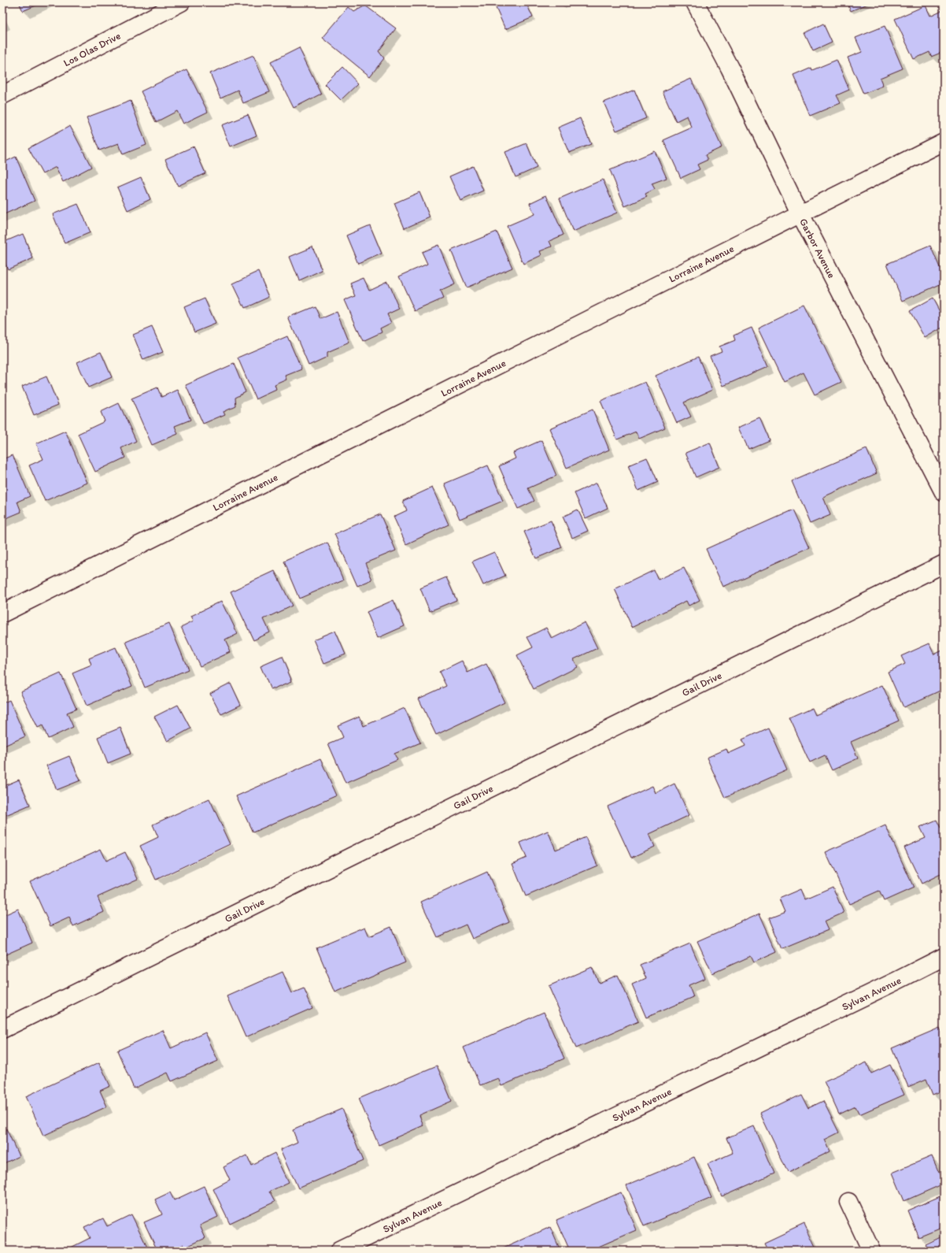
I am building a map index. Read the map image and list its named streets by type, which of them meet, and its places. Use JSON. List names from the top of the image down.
{
  "streets": {
    "street": [
      "Los Olas Drive",
      "Garbor Avenue",
      "Lorraine Avenue",
      "Gail Drive",
      "Sylvan Avenue"
    ]
  },
  "crossings": [
    ["Garbor Avenue", "Lorraine Avenue"]
  ]
}
